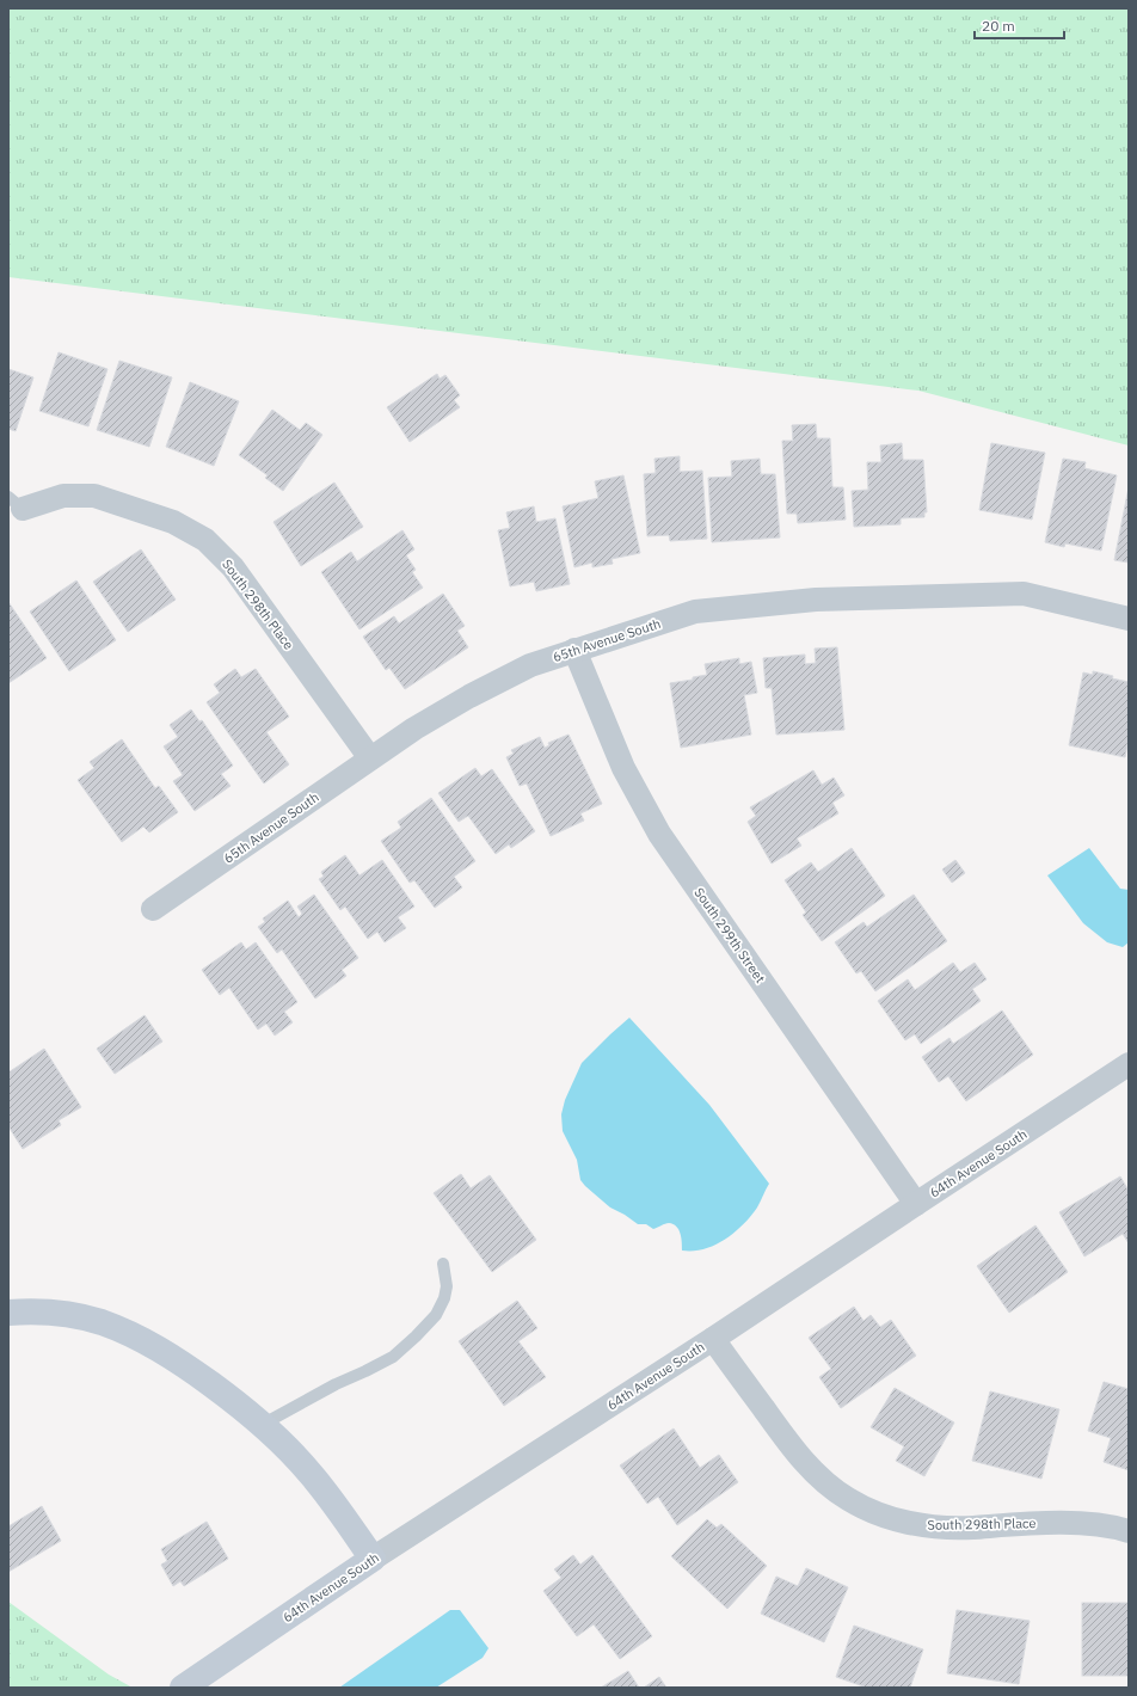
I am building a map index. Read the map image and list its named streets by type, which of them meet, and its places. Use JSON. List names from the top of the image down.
{
  "streets": {
    "street": [
      "South 298th Place",
      "65th Avenue South",
      "South 299th Street",
      "64th Avenue South"
    ]
  },
  "crossings": [
    ["South 298th Place", "65th Avenue South"],
    ["South 298th Place", "64th Avenue South"],
    ["65th Avenue South", "South 299th Street"],
    ["South 299th Street", "64th Avenue South"]
  ],
  "scale_bar": "20 m"
}
